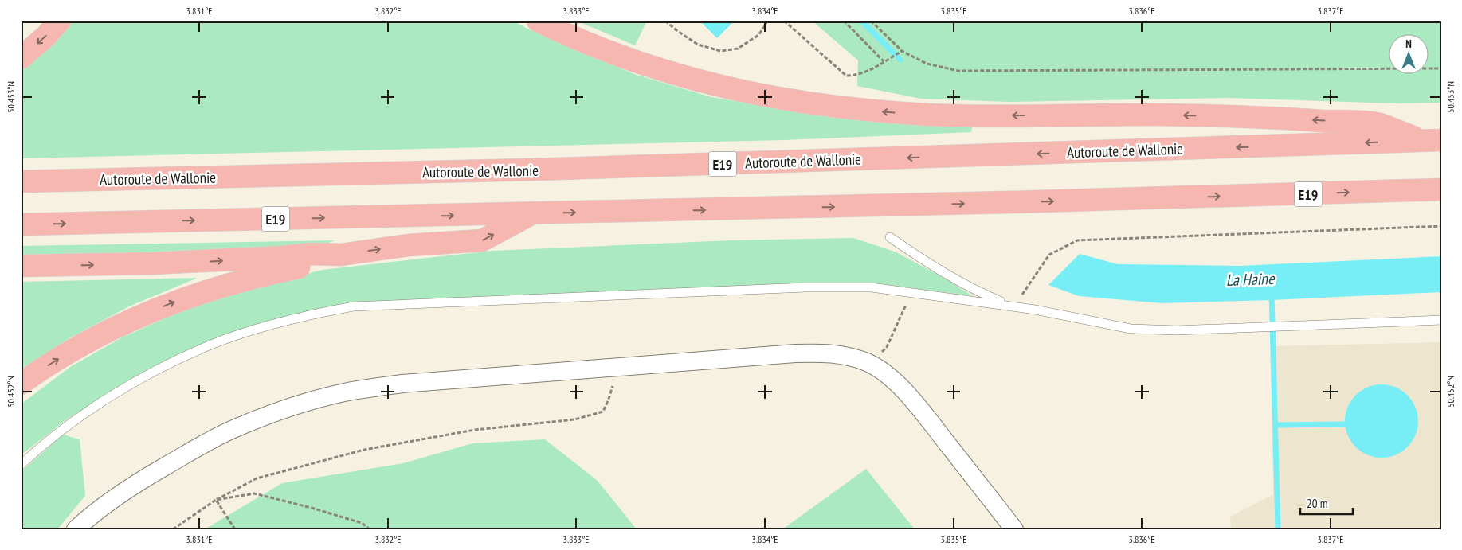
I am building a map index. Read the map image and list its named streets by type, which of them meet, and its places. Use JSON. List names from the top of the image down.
{
  "streets": {
    "highway": ["Autoroute de Wallonie", "E19"]
  },
  "water": ["La Haine"],
  "scale_bar": "20 m",
  "north": "top",
  "coordinates": [
    "3.831°E",
    "3.832°E",
    "3.833°E",
    "3.834°E",
    "3.835°E",
    "3.836°E",
    "3.837°E",
    "50.453°N",
    "50.452°N"
  ]
}
